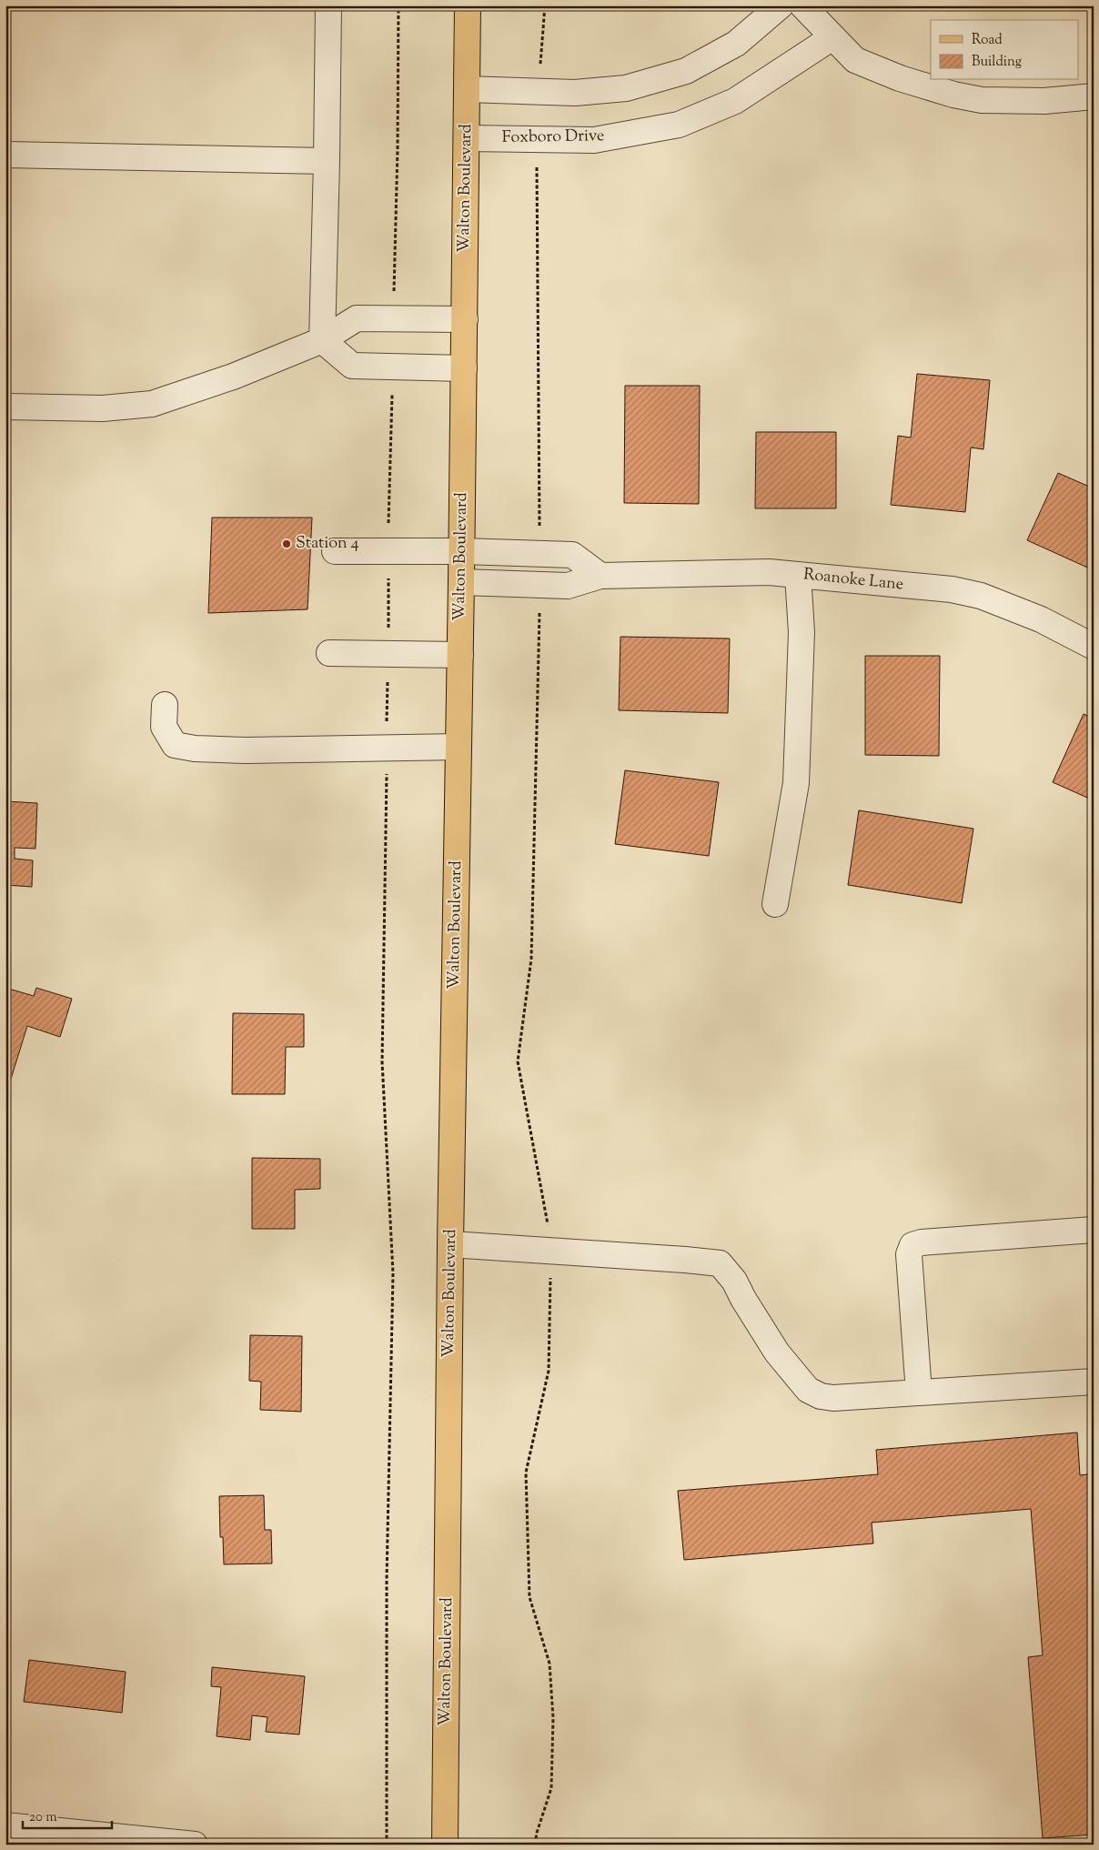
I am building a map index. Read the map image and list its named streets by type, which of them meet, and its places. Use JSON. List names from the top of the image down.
{
  "streets": {
    "main road": ["Walton Boulevard"],
    "street": ["Foxboro Drive", "Roanoke Lane"]
  },
  "crossings": [
    ["Foxboro Drive", "Walton Boulevard"],
    ["Walton Boulevard", "Roanoke Lane"]
  ],
  "places": ["Station 4"],
  "legend": ["Road", "Building"],
  "scale_bar": "20 m"
}
